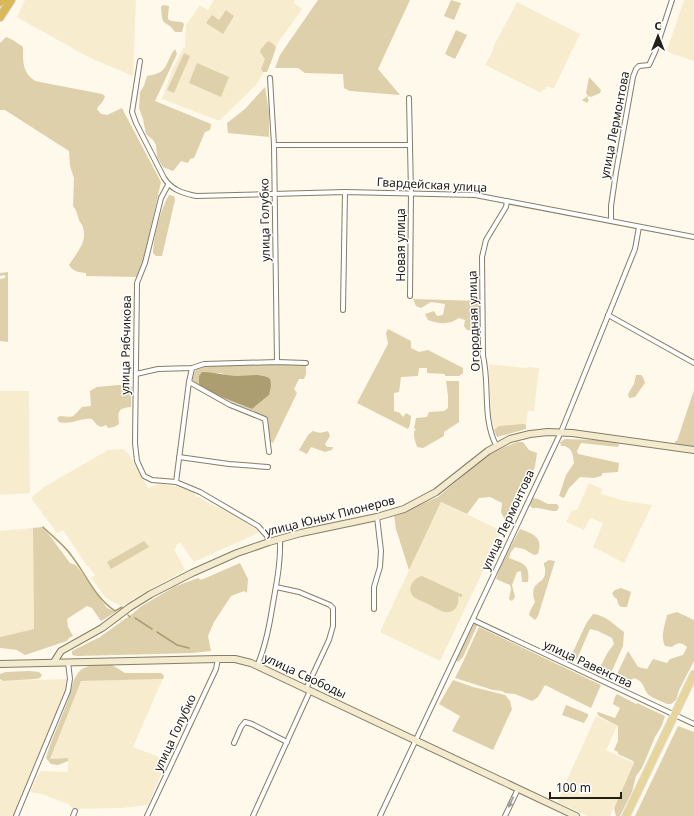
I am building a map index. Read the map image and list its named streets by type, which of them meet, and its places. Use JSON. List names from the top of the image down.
{
  "streets": {
    "main road": ["улица Юных Пионеров", "улица Свободы"],
    "street": [
      "улица Лермонтова",
      "Гвардейская улица",
      "улица Голубко",
      "Новая улица",
      "Огородная улица",
      "улица Рябчикова",
      "улица Равенства"
    ]
  },
  "crossings": [
    ["улица Лермонтова", "Гвардейская улица"],
    ["улица Лермонтова", "улица Юных Пионеров"],
    ["улица Лермонтова", "улица Равенства"],
    ["улица Лермонтова", "улица Свободы"],
    ["Гвардейская улица", "улица Голубко"],
    ["Гвардейская улица", "Новая улица"],
    ["Гвардейская улица", "Огородная улица"],
    ["Гвардейская улица", "улица Рябчикова"],
    ["улица Голубко", "улица Свободы"],
    ["Огородная улица", "улица Юных Пионеров"],
    ["улица Юных Пионеров", "улица Свободы"]
  ],
  "scale_bar": "100 m",
  "north": "top"
}
